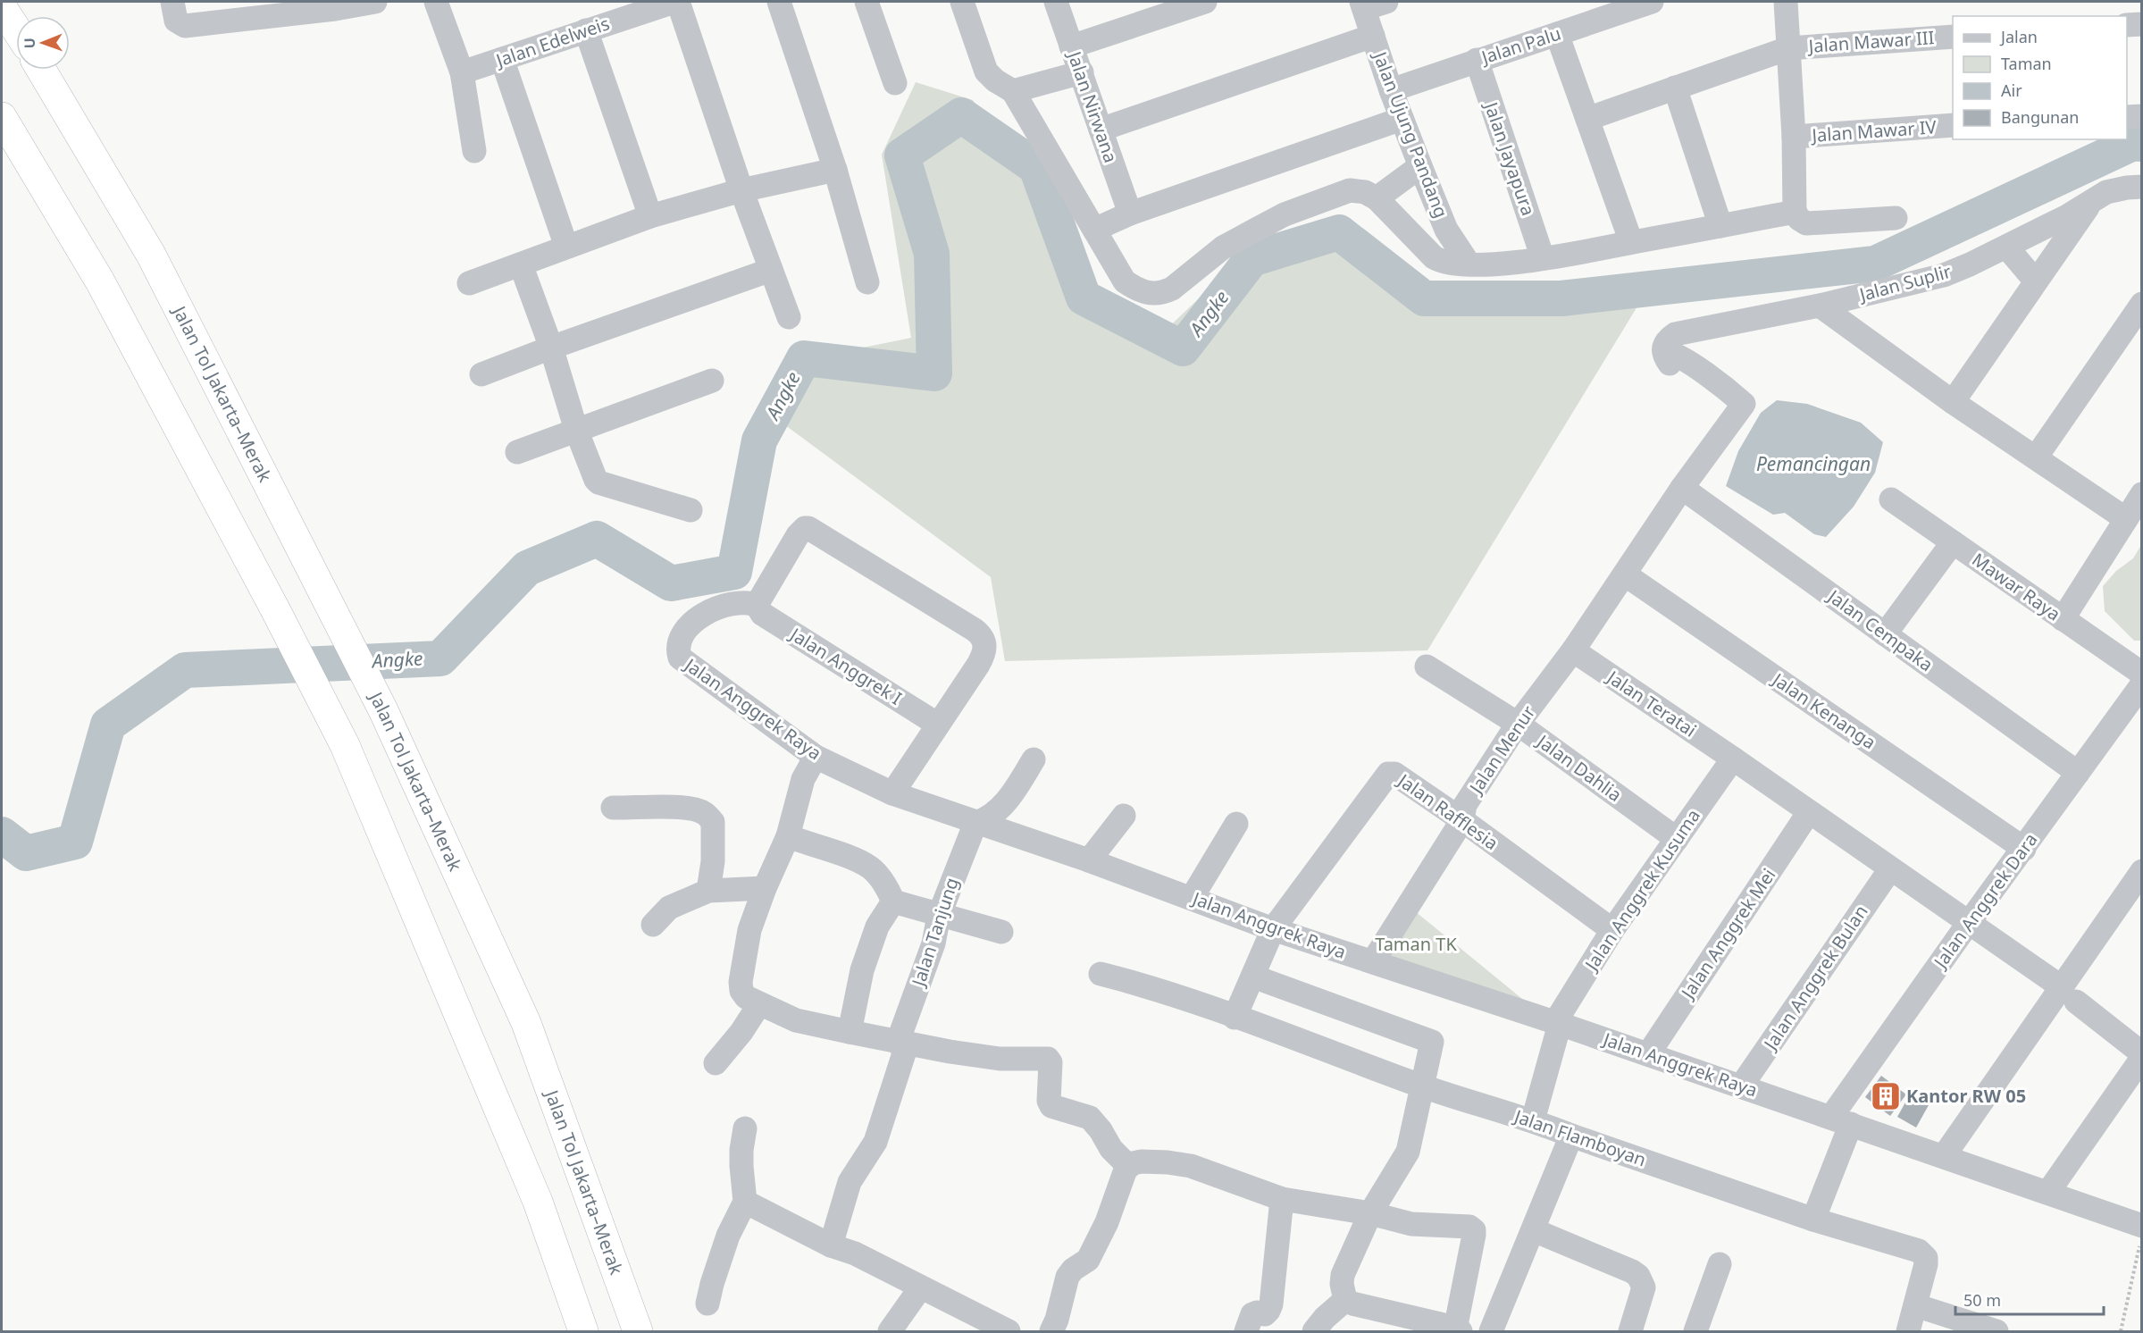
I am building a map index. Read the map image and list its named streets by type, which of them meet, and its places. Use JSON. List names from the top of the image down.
{
  "streets": {
    "highway": ["Jalan Tol Jakarta–Merak"],
    "street": [
      "Jalan Edelweis",
      "Jalan Mawar III",
      "Jalan Palu",
      "Jalan Nirwana",
      "Jalan Mawar IV",
      "Jalan Ujung Pandang",
      "Jalan Jayapura",
      "Jalan Suplir",
      "Mawar Raya",
      "Jalan Cempaka",
      "Jalan Anggrek I",
      "Jalan Teratai",
      "Jalan Anggrek Raya",
      "Jalan Kenanga",
      "Jalan Menur",
      "Jalan Dahlia",
      "Jalan Rafflesia",
      "Jalan Anggrek Kusuma",
      "Jalan Anggrek Dara",
      "Jalan Tanjung",
      "Jalan Anggrek Mei",
      "Jalan Anggrek Bulan",
      "Jalan Flamboyan"
    ]
  },
  "crossings": [
    ["Jalan Palu", "Jalan Ujung Pandang"],
    ["Jalan Palu", "Jalan Jayapura"],
    ["Jalan Suplir", "Jalan Cempaka"],
    ["Jalan Cempaka", "Jalan Anggrek Dara"],
    ["Jalan Anggrek I", "Jalan Anggrek Raya"],
    ["Jalan Teratai", "Jalan Menur"],
    ["Jalan Teratai", "Jalan Anggrek Kusuma"],
    ["Jalan Teratai", "Jalan Anggrek Dara"],
    ["Jalan Teratai", "Jalan Anggrek Mei"],
    ["Jalan Teratai", "Jalan Anggrek Bulan"],
    ["Jalan Anggrek Raya", "Jalan Menur"],
    ["Jalan Anggrek Raya", "Jalan Rafflesia"],
    ["Jalan Anggrek Raya", "Jalan Anggrek Kusuma"],
    ["Jalan Anggrek Raya", "Jalan Anggrek Dara"],
    ["Jalan Anggrek Raya", "Jalan Tanjung"],
    ["Jalan Anggrek Raya", "Jalan Anggrek Mei"],
    ["Jalan Anggrek Raya", "Jalan Anggrek Bulan"],
    ["Jalan Kenanga", "Jalan Anggrek Dara"],
    ["Jalan Menur", "Jalan Dahlia"],
    ["Jalan Menur", "Jalan Rafflesia"],
    ["Jalan Dahlia", "Jalan Anggrek Kusuma"],
    ["Jalan Rafflesia", "Jalan Anggrek Kusuma"],
    ["Jalan Anggrek Kusuma", "Jalan Flamboyan"],
    ["Jalan Anggrek Dara", "Jalan Flamboyan"]
  ],
  "water": ["Angke", "Pemancingan"],
  "parks": ["Taman TK"],
  "places": {
    "building": ["Kantor RW 05"]
  },
  "legend": [
    "Jalan",
    "Taman",
    "Air",
    "Bangunan"
  ],
  "scale_bar": "50 m",
  "north": "left"
}
